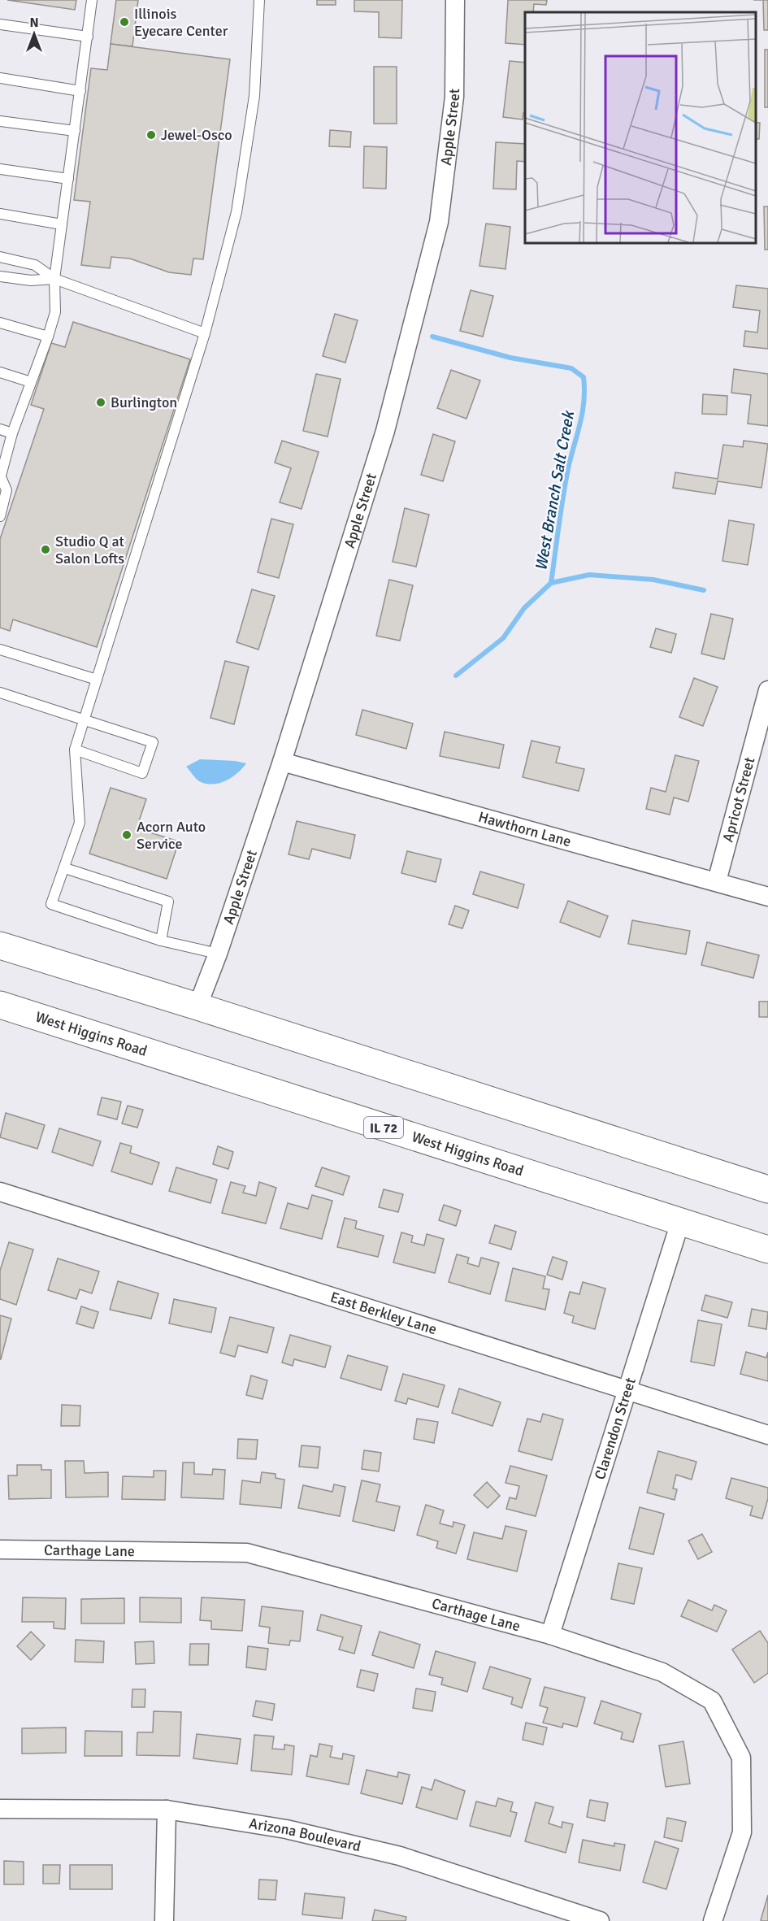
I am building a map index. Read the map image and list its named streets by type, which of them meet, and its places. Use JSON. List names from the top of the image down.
{
  "streets": {
    "main road": ["West Higgins Road", "IL 72"],
    "street": [
      "Apple Street",
      "Apricot Street",
      "Hawthorn Lane",
      "East Berkley Lane",
      "Clarendon Street",
      "Carthage Lane",
      "Arizona Boulevard"
    ]
  },
  "crossings": [
    ["Apple Street", "Hawthorn Lane"],
    ["Apricot Street", "Hawthorn Lane"],
    ["West Higgins Road", "Clarendon Street"],
    ["East Berkley Lane", "Clarendon Street"],
    ["Clarendon Street", "Carthage Lane"]
  ],
  "water": ["West Branch Salt Creek"],
  "places": [
    "Illinois Eyecare Center",
    "Jewel-Osco",
    "Burlington",
    "Studio Q at Salon Lofts",
    "Acorn Auto Service"
  ],
  "north": "top"
}
